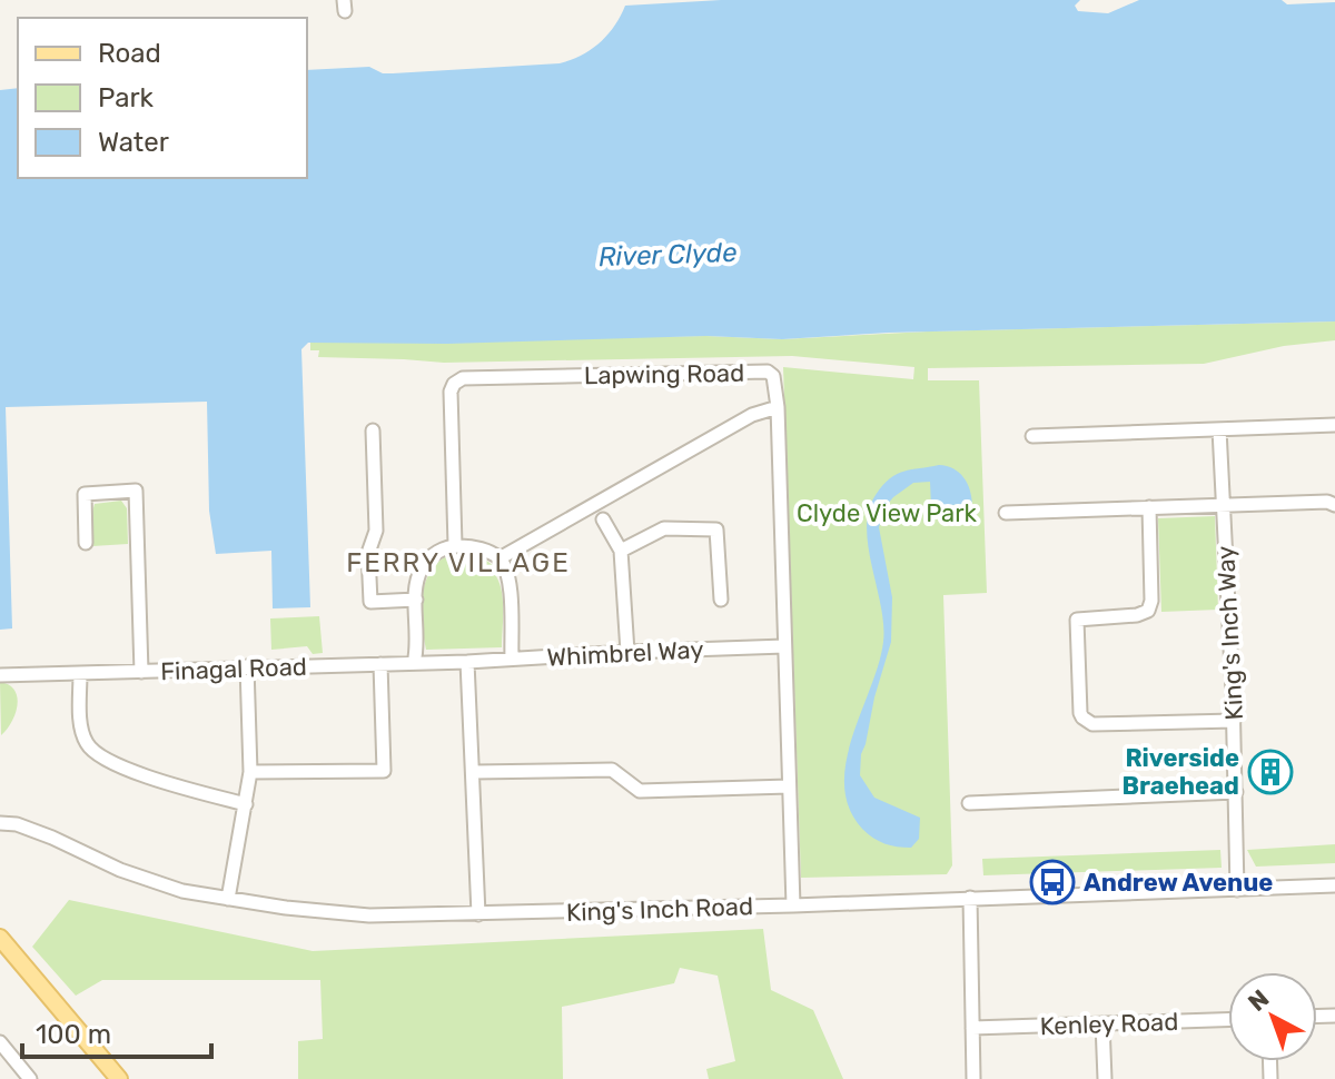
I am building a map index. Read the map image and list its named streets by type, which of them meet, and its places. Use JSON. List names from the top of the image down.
{
  "streets": {
    "street": [
      "Lapwing Road",
      "King's Inch Way",
      "Whimbrel Way",
      "Finagal Road",
      "King's Inch Road",
      "Kenley Road"
    ]
  },
  "crossings": [
    ["Lapwing Road", "Whimbrel Way"],
    ["Lapwing Road", "King's Inch Road"],
    ["King's Inch Way", "King's Inch Road"],
    ["Whimbrel Way", "Finagal Road"]
  ],
  "districts": ["FERRY VILLAGE"],
  "water": ["River Clyde"],
  "parks": ["Clyde View Park"],
  "places": {
    "building": ["Riverside Braehead"],
    "bus stop": ["Andrew Avenue"]
  },
  "legend": ["Road", "Park", "Water"],
  "scale_bar": "100 m",
  "north": "top left"
}
